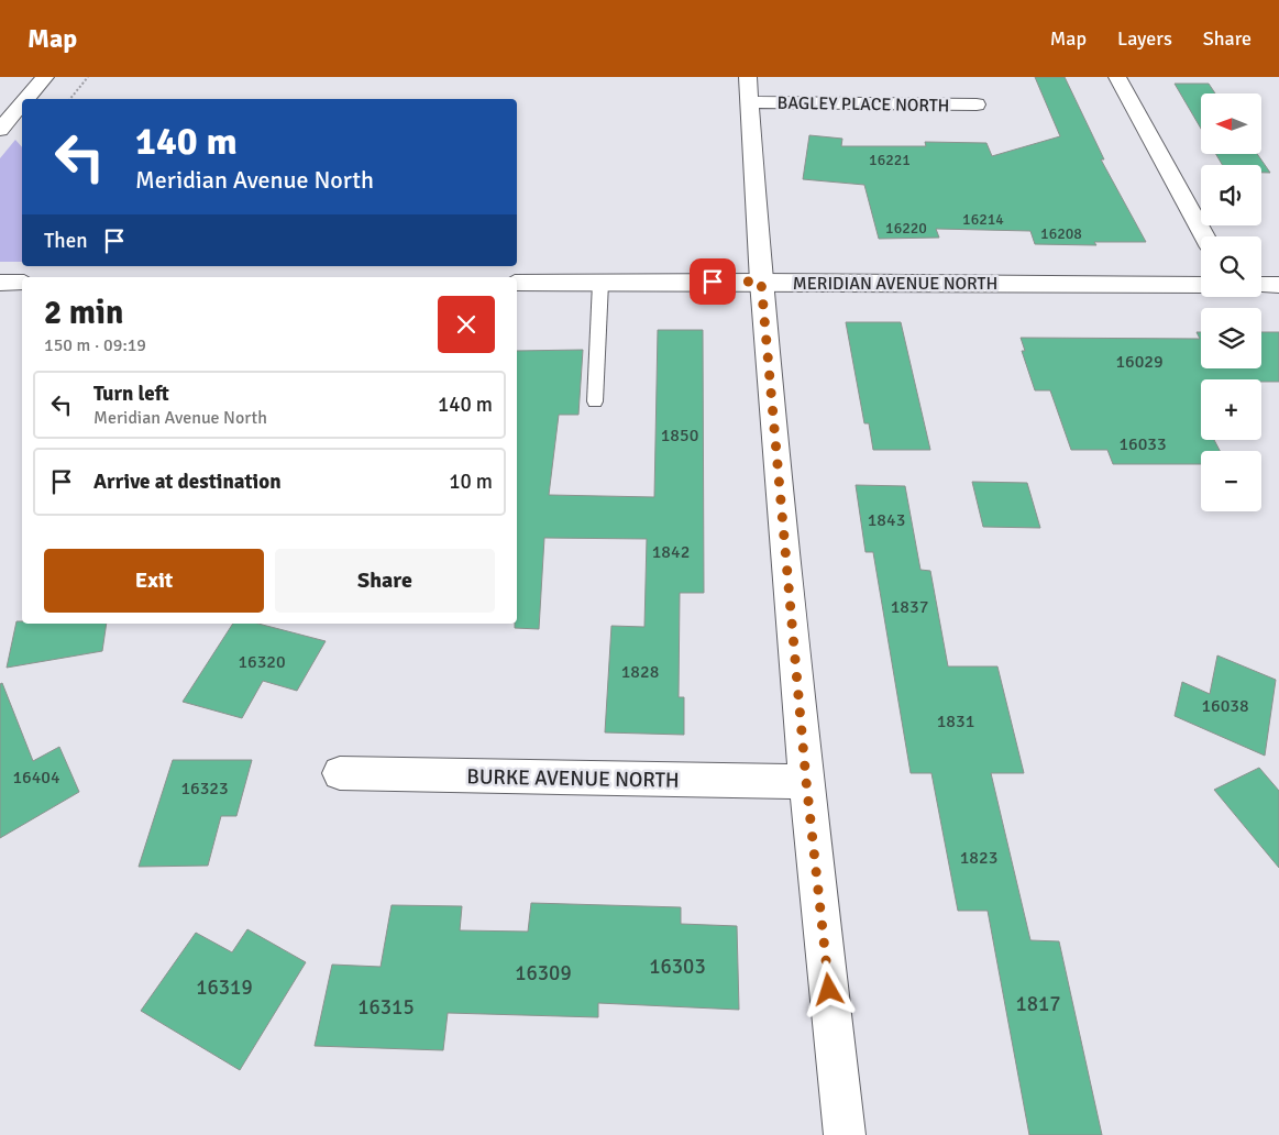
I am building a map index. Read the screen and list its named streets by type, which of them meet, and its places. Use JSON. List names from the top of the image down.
{
  "streets": {
    "street": ["BAGLEY PLACE NORTH", "MERIDIAN AVENUE NORTH", "BURKE AVENUE NORTH"]
  },
  "house_numbers": [
    "16221",
    "16214",
    "16220",
    "16208",
    "16029",
    "1850",
    "16033",
    "1843",
    "1842",
    "1837",
    "16320",
    "1828",
    "16038",
    "1831",
    "16404",
    "16323",
    "1823",
    "16303",
    "16309",
    "16319",
    "1817",
    "16315"
  ],
  "north": "left",
  "page": {
    "header": "Map",
    "nav": ["Map", "Layers", "Share"],
    "map_buttons": ["+", "−"],
    "turn": ["140 m", "Meridian Avenue North"],
    "then": "Then",
    "heading": ["2 min", "150 m · 09:19"],
    "list": [
      {
        "name": "Turn left",
        "note": "Meridian Avenue North",
        "value": "140 m"
      },
      {
        "name": "Arrive at destination",
        "value": "10 m"
      }
    ],
    "buttons": ["Exit", "Share"]
  }
}
